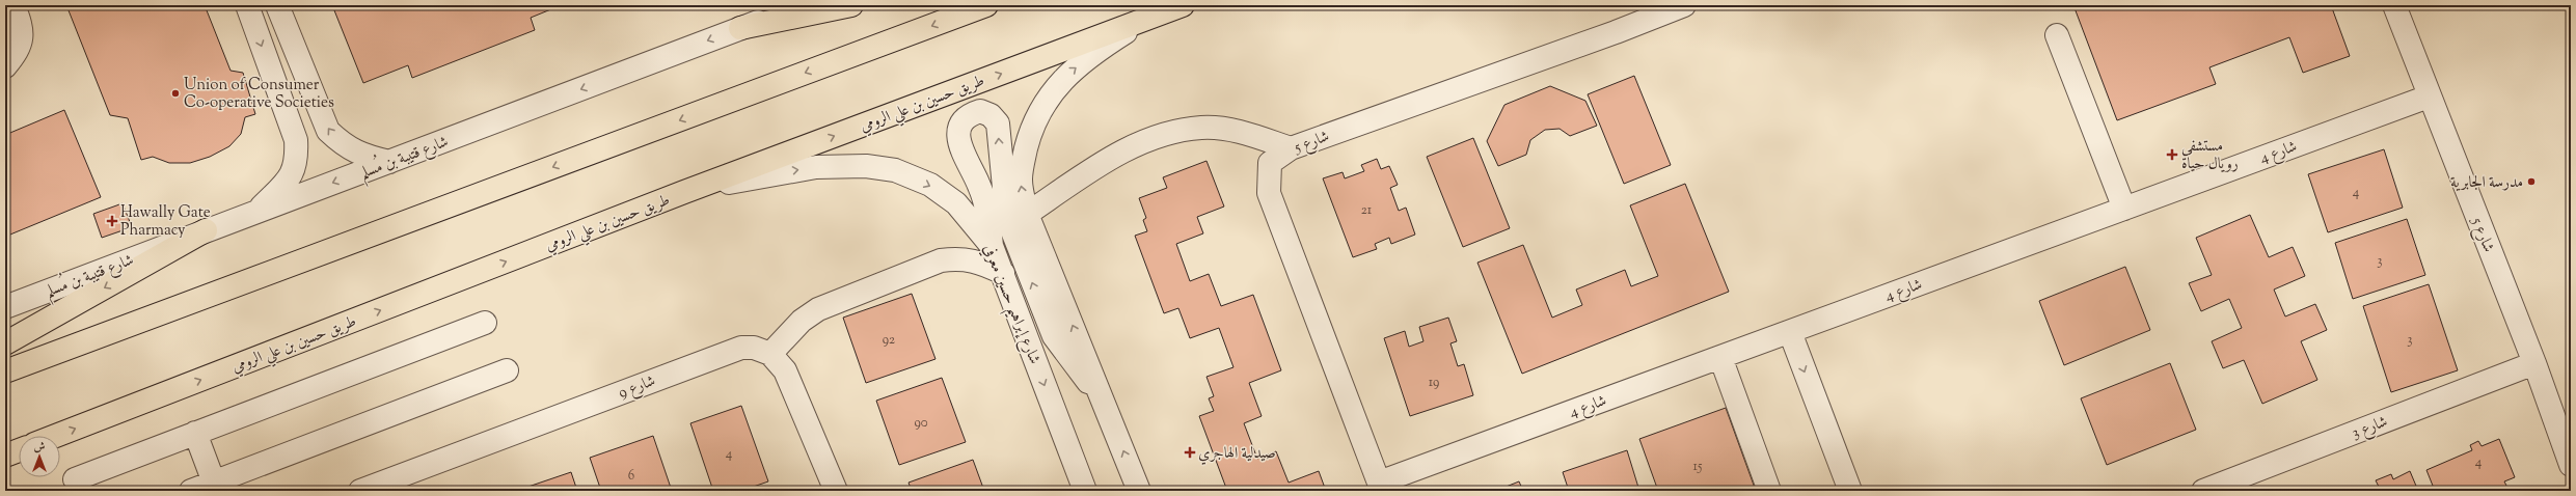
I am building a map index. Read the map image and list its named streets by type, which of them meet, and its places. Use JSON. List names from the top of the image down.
{
  "streets": {
    "highway": ["طريق حسين بن علي الرومي"],
    "street": [
      "شارع 5",
      "شارع 4",
      "شارع قتيبة بن مُسلم",
      "شارع إبراهيم حسين معرفي",
      "شارع 9",
      "شارع 3"
    ]
  },
  "crossings": [
    ["طريق حسين بن علي الرومي", "شارع إبراهيم حسين معرفي"],
    ["شارع 5", "شارع 4"],
    ["شارع 5", "شارع 3"]
  ],
  "one_way": ["شارع إبراهيم حسين معرفي"],
  "places": {
    "other": ["Union of Consumer Co-operative Societies", "مدرسة الجابرية"],
    "health": ["مستشفى رويال حياة", "Hawally Gate Pharmacy", "صيدلية الهاجري"]
  },
  "house_numbers": [
    "4",
    "21",
    "3",
    "92",
    "3",
    "19",
    "90",
    "4",
    "4",
    "15",
    "6"
  ],
  "north": "top"
}
